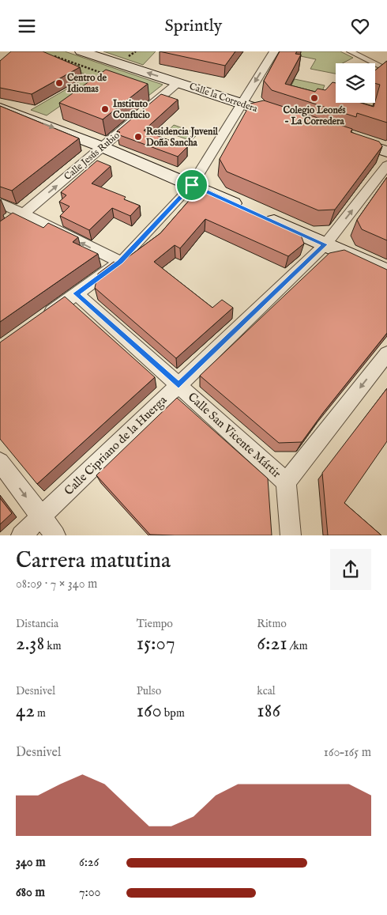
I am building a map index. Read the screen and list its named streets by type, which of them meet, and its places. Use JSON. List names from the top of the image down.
{
  "streets": {
    "main road": ["Calle la Corredera"],
    "street": ["Calle Jesús Rubio", "Calle San Vicente Mártir", "Calle Cipriano de la Huerga"]
  },
  "crossings": [
    ["Calle la Corredera", "Calle Jesús Rubio"],
    ["Calle San Vicente Mártir", "Calle Cipriano de la Huerga"]
  ],
  "places": [
    "Centro de Idiomas",
    "Colegio Leonés - La Corredera",
    "Instituto Confucio",
    "Residencia Juvenil Doña Sancha"
  ],
  "page": {
    "header": "Sprintly",
    "heading": ["Carrera matutina", "08:09 · 7 × 340 m"],
    "stats": [
      ["Distancia", "2.38 km"],
      ["Tiempo", "15:07"],
      ["Ritmo", "6:21 /km"],
      ["Desnivel", "42 m"],
      ["Pulso", "160 bpm"],
      ["kcal", "186"]
    ],
    "chart": ["Desnivel", "160–165 m"],
    "list": [
      {
        "name": "340 m",
        "note": "6:26"
      },
      {
        "name": "680 m",
        "note": "7:00"
      }
    ]
  }
}
